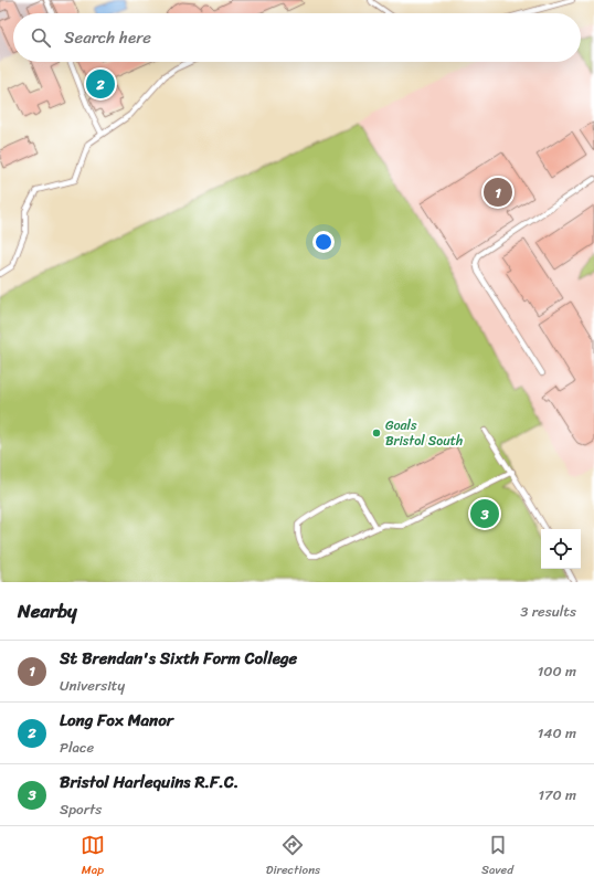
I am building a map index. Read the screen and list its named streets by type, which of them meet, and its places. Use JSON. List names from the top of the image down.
{
  "places": ["Goals Bristol South"],
  "page": {
    "search": "Search here",
    "pins": ["2", "1", "3"],
    "heading": ["Nearby", "3 results"],
    "list": [
      {
        "mark": "1",
        "name": "St Brendan's Sixth Form College",
        "note": "University",
        "value": "100 m"
      },
      {
        "mark": "2",
        "name": "Long Fox Manor",
        "note": "Place",
        "value": "140 m"
      },
      {
        "mark": "3",
        "name": "Bristol Harlequins R.F.C.",
        "note": "Sports",
        "value": "170 m"
      }
    ],
    "nav": ["Map", "Directions", "Saved"]
  }
}
